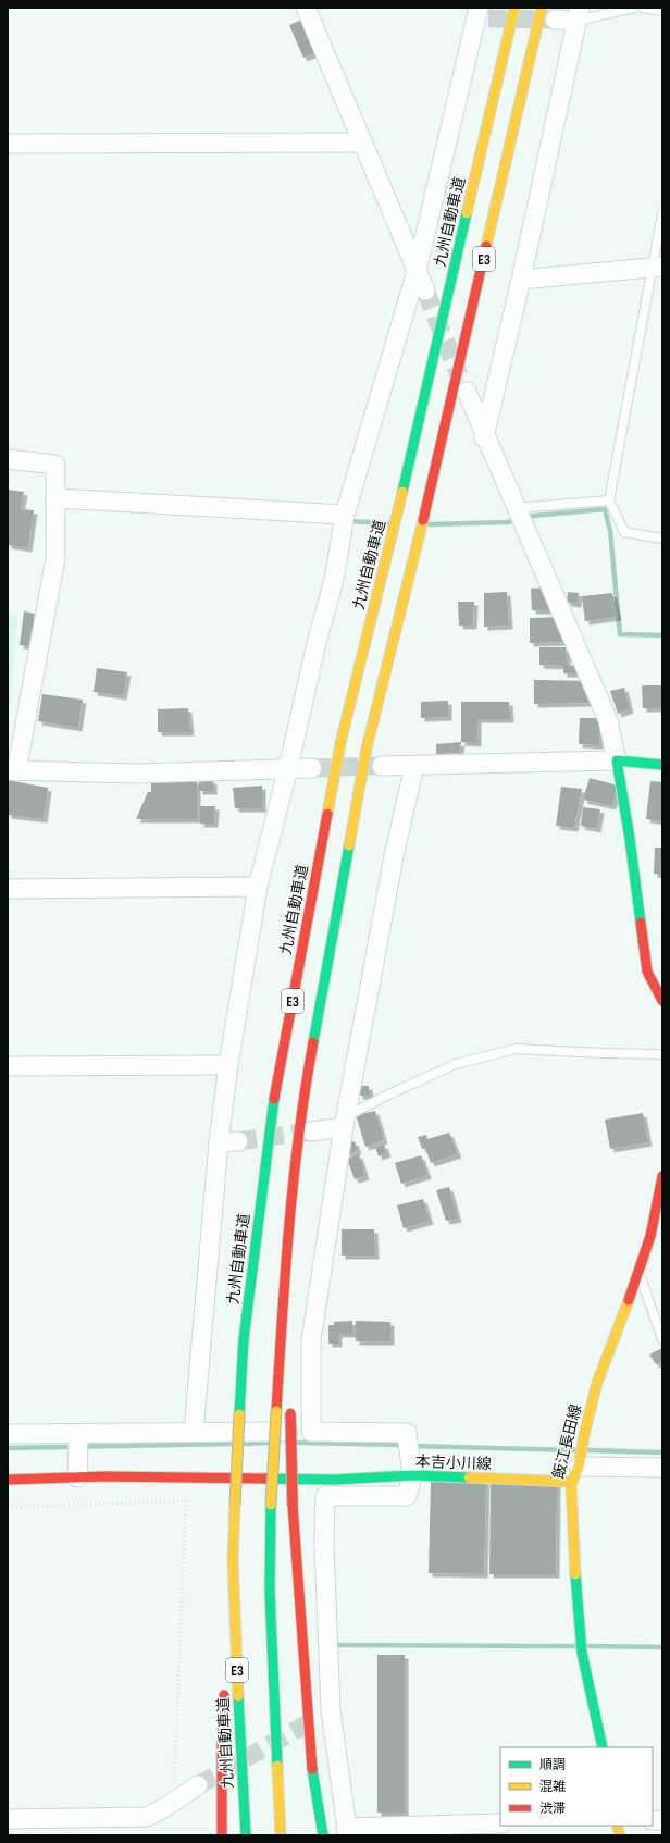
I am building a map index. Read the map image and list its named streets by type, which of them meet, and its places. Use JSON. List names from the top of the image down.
{
  "streets": {
    "main road": [
      "九州自動車道",
      "E3",
      "飯江長田線",
      "本吉小川線"
    ]
  },
  "crossings": [
    ["飯江長田線", "本吉小川線"]
  ],
  "legend": ["順調", "混雑", "渋滞"]
}
